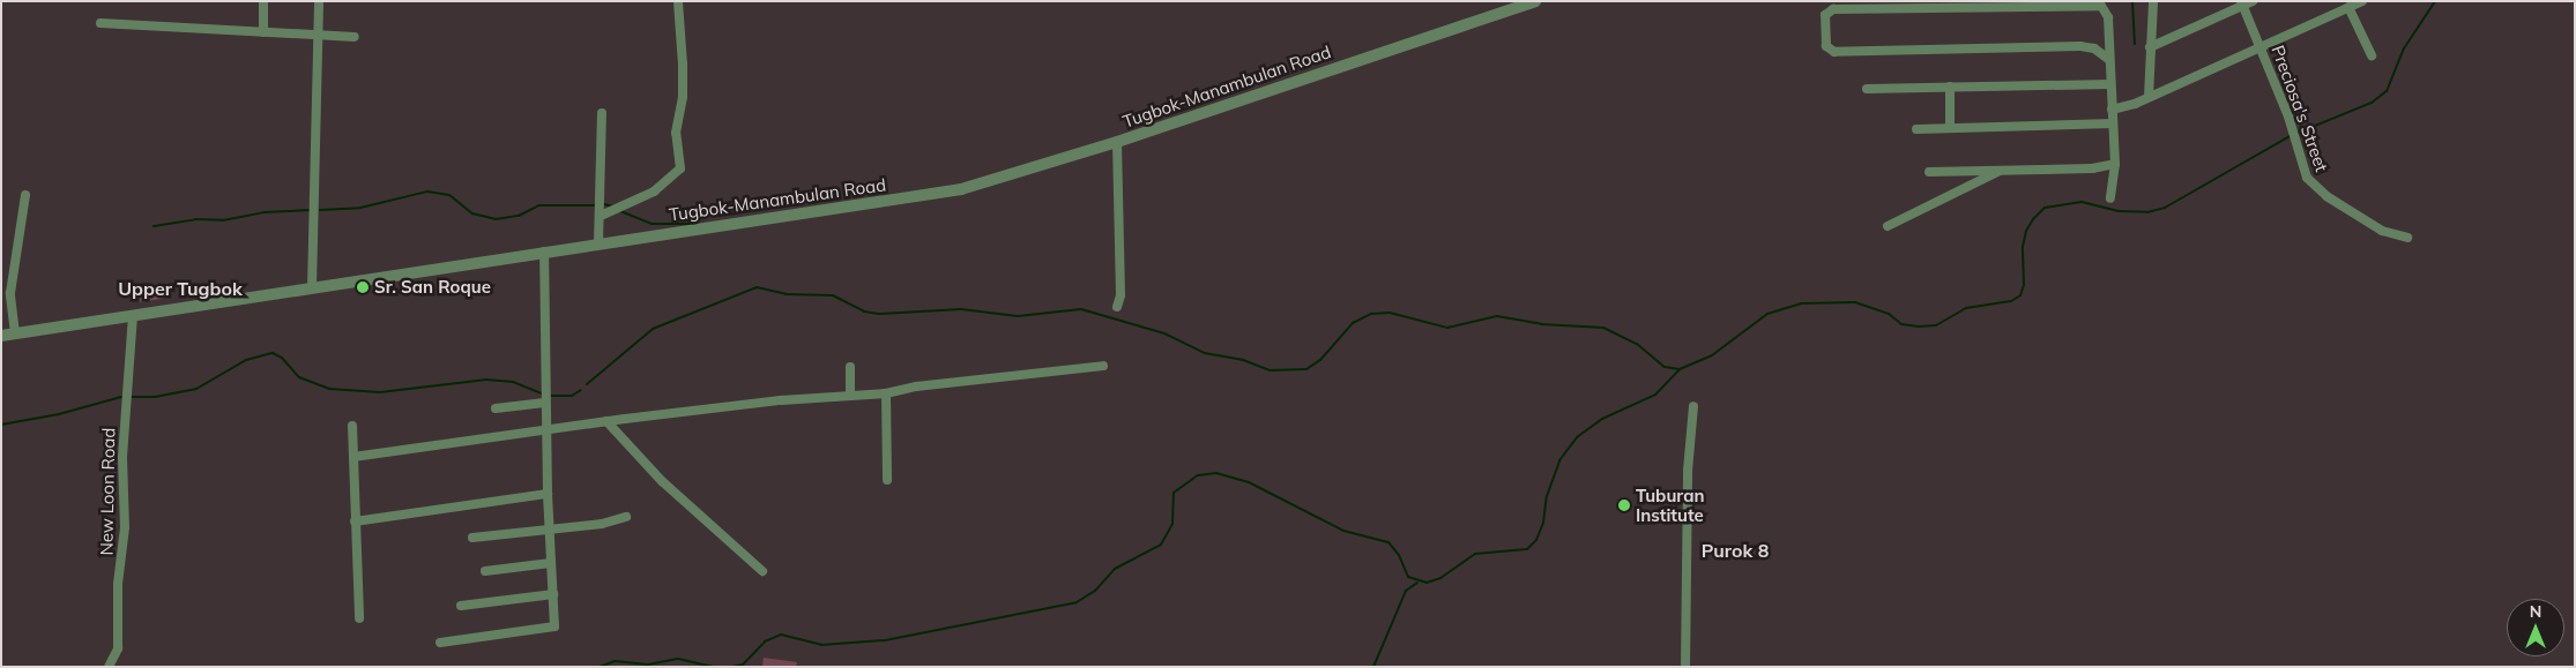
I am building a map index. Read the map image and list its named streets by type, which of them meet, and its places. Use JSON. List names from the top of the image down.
{
  "streets": {
    "street": ["Tugbok-Manambulan Road", "Preciosa's Street", "New Loon Road"]
  },
  "crossings": [
    ["Tugbok-Manambulan Road", "New Loon Road"]
  ],
  "districts": ["Upper Tugbok", "Purok 8"],
  "places": ["Sr. San Roque", "Tuburan Institute"],
  "north": "top"
}
